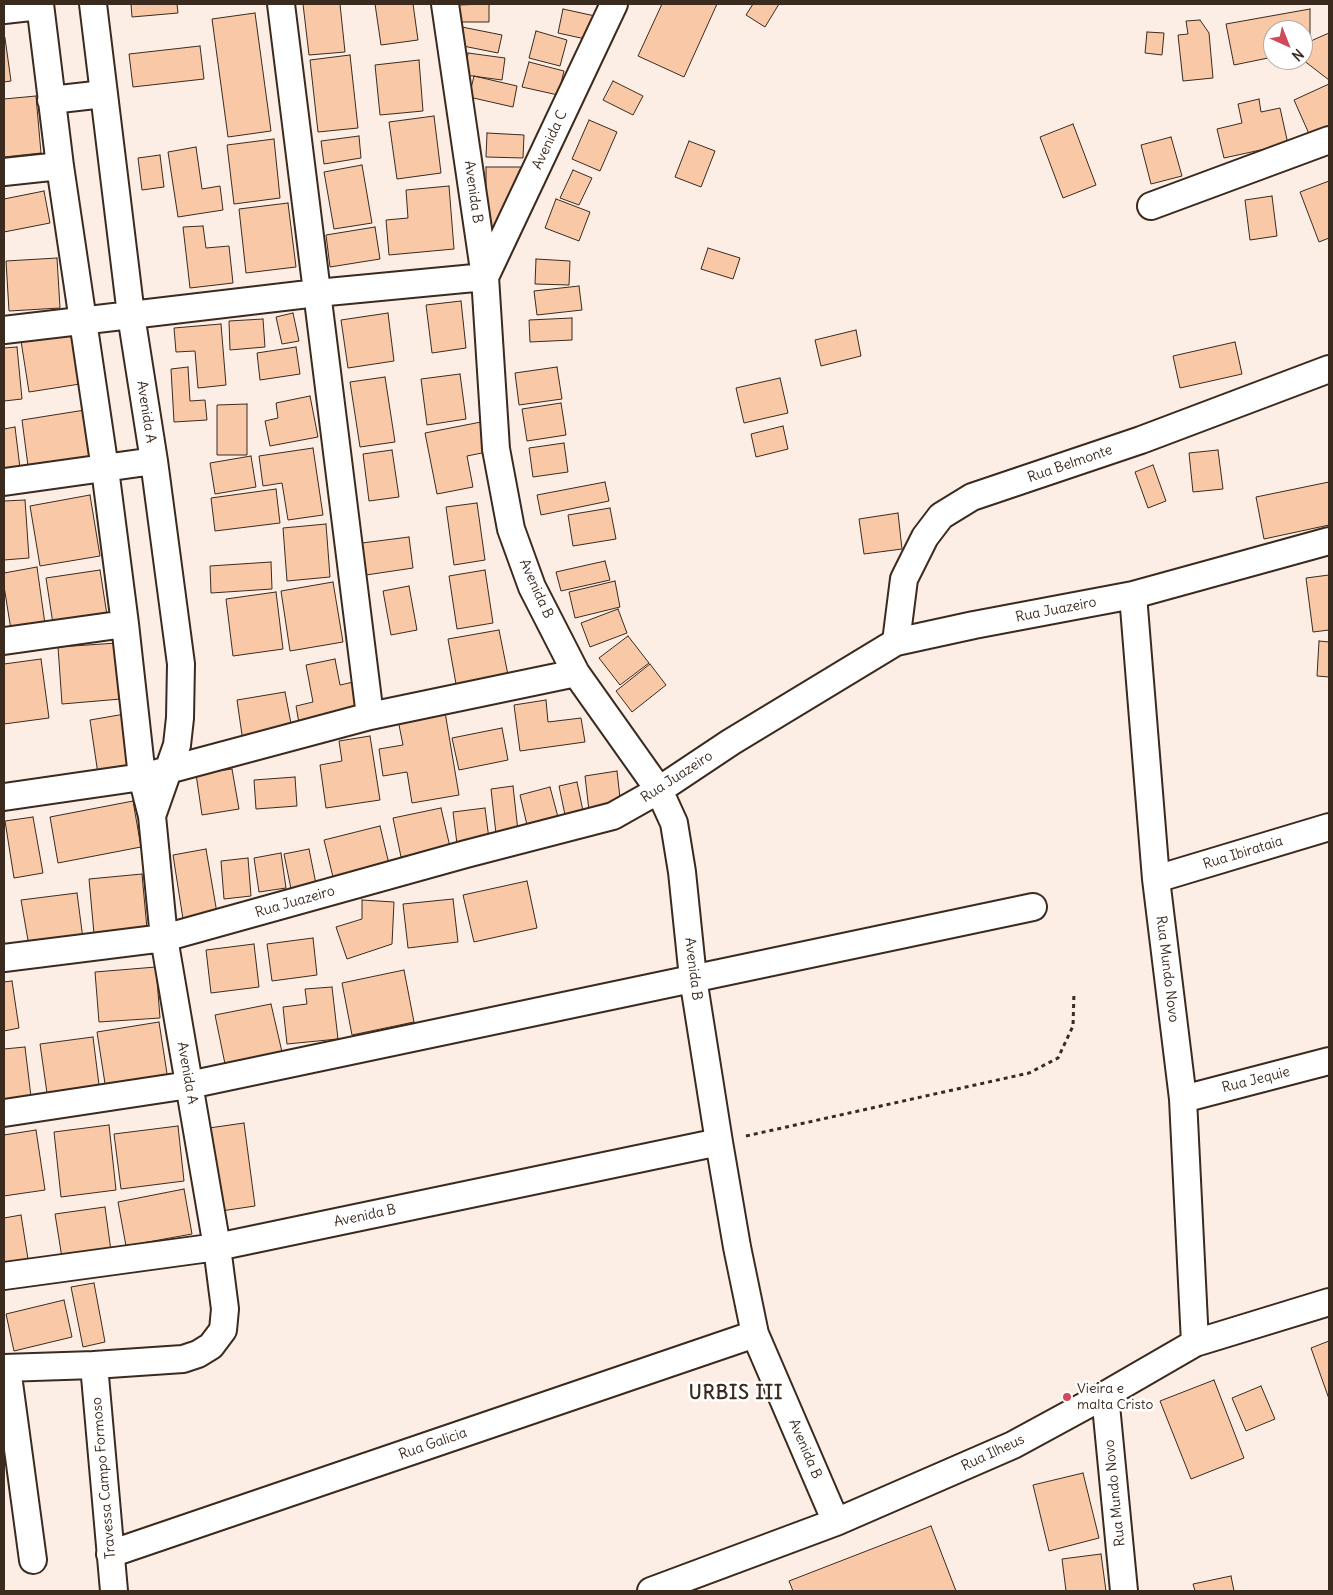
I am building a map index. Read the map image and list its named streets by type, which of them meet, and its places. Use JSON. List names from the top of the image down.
{
  "streets": {
    "street": [
      "Avenida C",
      "Avenida B",
      "Avenida A",
      "Rua Belmonte",
      "Rua Juazeiro",
      "Rua Ibirataia",
      "Rua Mundo Novo",
      "Rua Jequie",
      "Rua Galicia",
      "Rua Ilheus",
      "Travessa Campo Formoso"
    ]
  },
  "crossings": [
    ["Avenida C", "Avenida B"],
    ["Avenida B", "Avenida A"],
    ["Avenida B", "Rua Juazeiro"],
    ["Avenida B", "Rua Galicia"],
    ["Avenida B", "Rua Ilheus"],
    ["Avenida A", "Rua Juazeiro"],
    ["Avenida A", "Travessa Campo Formoso"],
    ["Rua Belmonte", "Rua Juazeiro"],
    ["Rua Juazeiro", "Rua Mundo Novo"],
    ["Rua Ibirataia", "Rua Mundo Novo"],
    ["Rua Mundo Novo", "Rua Jequie"],
    ["Rua Mundo Novo", "Rua Ilheus"],
    ["Rua Galicia", "Travessa Campo Formoso"]
  ],
  "districts": ["URBIS III"],
  "places": ["Vieira e malta Cristo"],
  "north": "bottom right"
}
